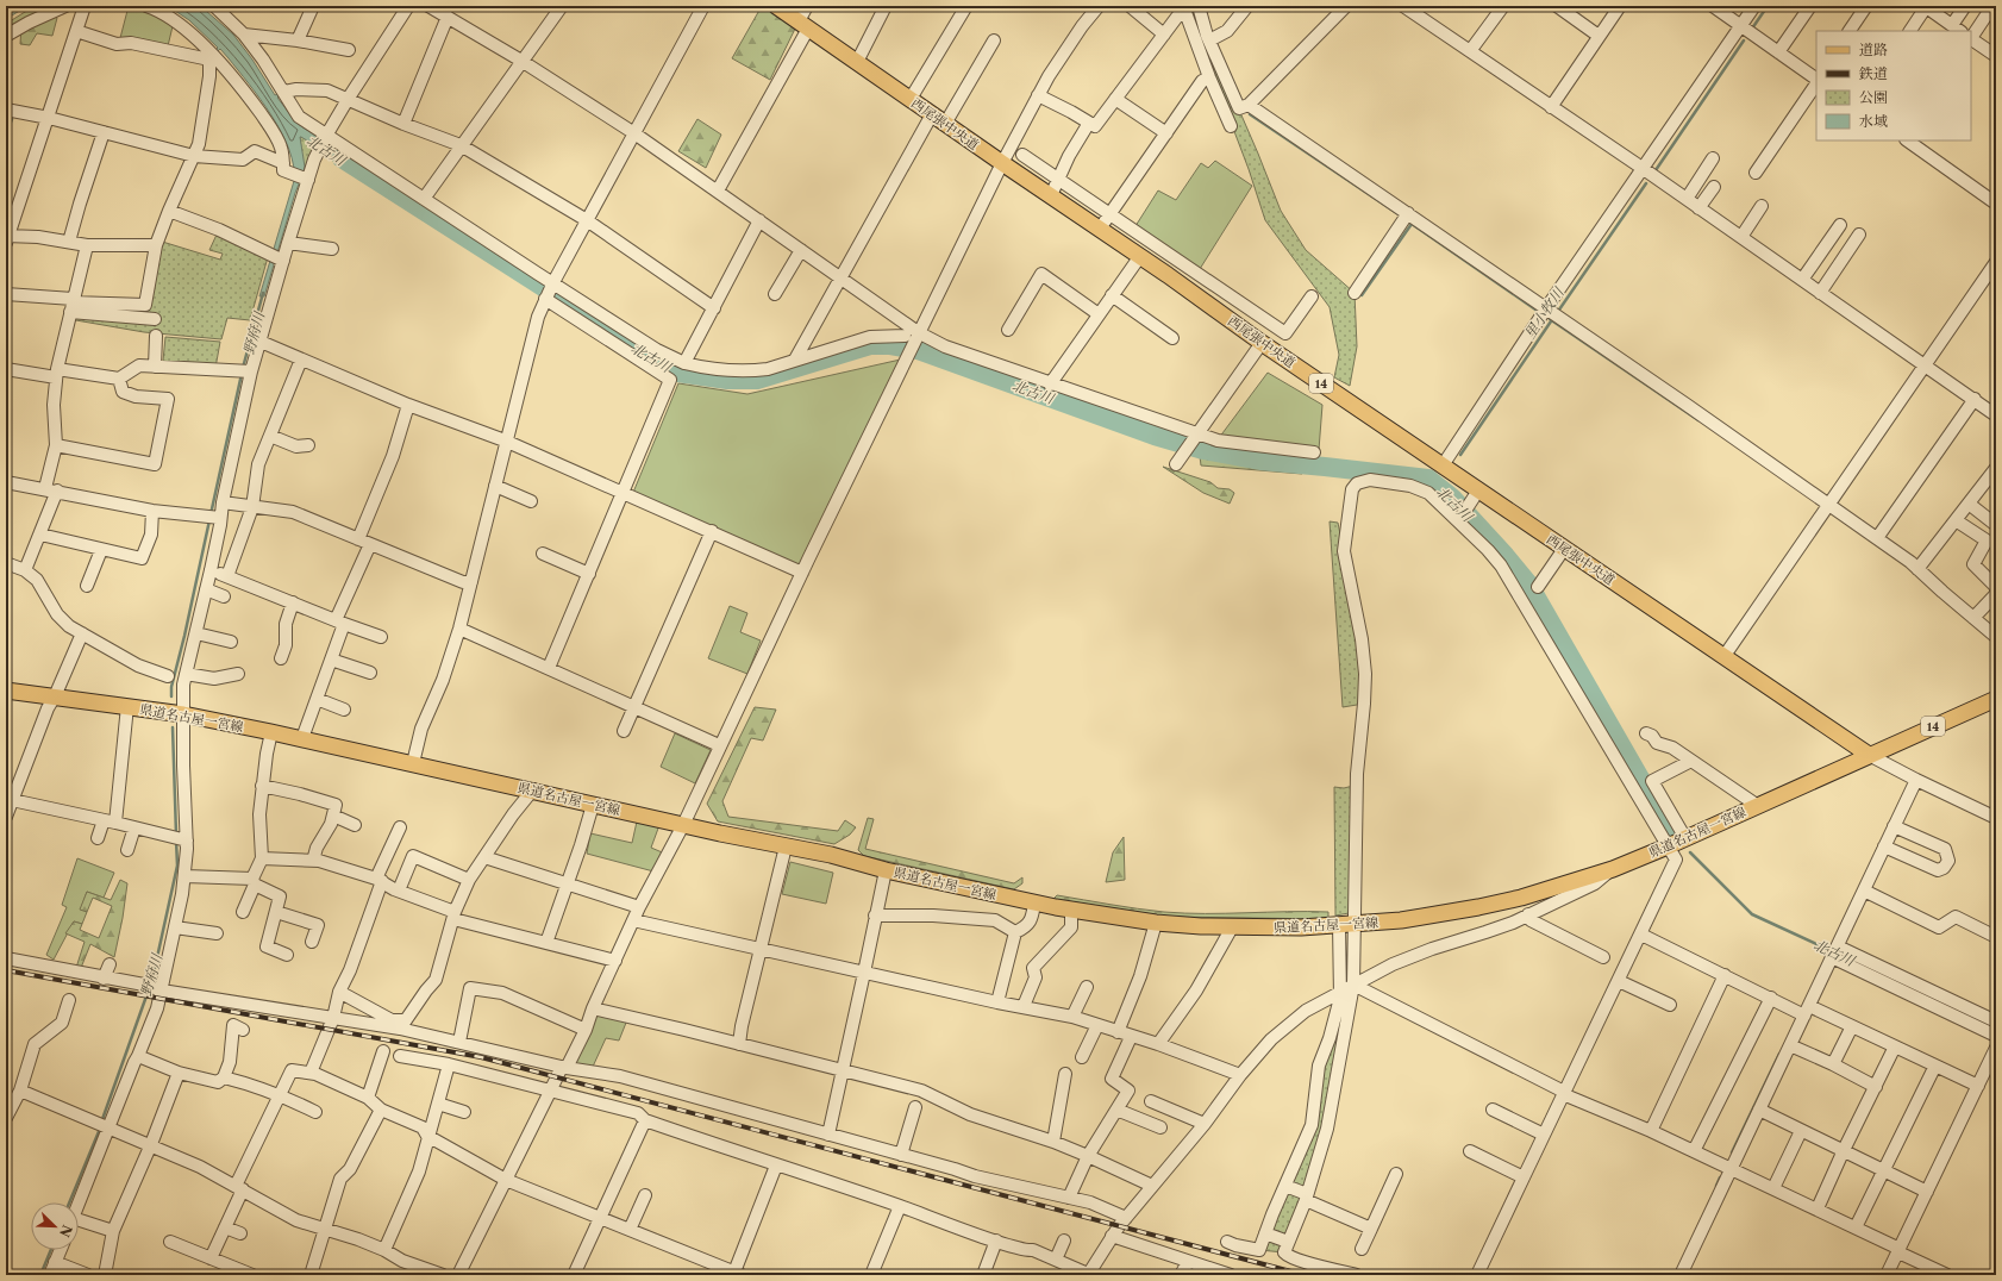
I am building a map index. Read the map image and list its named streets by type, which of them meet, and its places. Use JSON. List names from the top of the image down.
{
  "streets": {
    "main road": ["西尾張中央道", "14", "県道名古屋一宮線"]
  },
  "crossings": [
    ["西尾張中央道", "14"],
    ["西尾張中央道", "県道名古屋一宮線"],
    ["14", "県道名古屋一宮線"]
  ],
  "water": ["北古川", "里小牧川", "野府川"],
  "legend": [
    "道路",
    "鉄道",
    "公園",
    "水域"
  ],
  "north": "bottom right"
}
